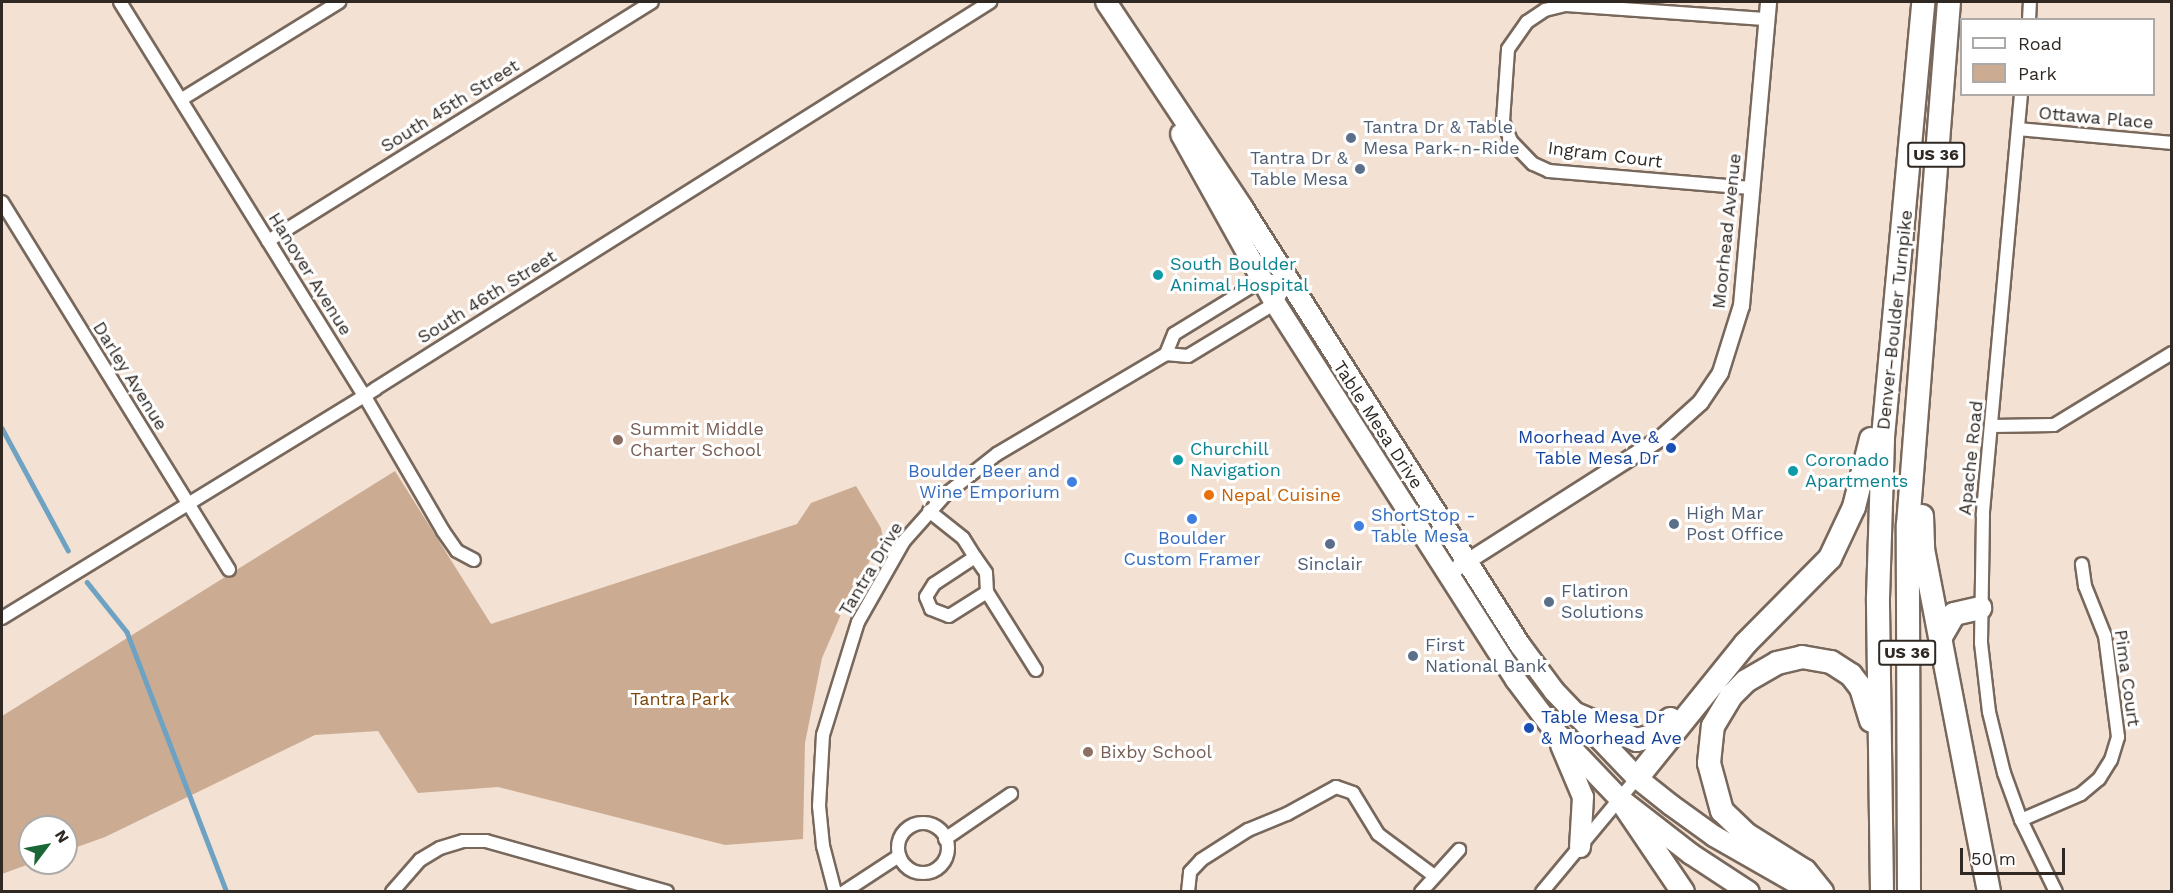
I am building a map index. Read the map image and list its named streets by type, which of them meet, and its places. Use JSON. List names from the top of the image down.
{
  "streets": {
    "highway": ["US 36", "Denver–Boulder Turnpike", "Table Mesa Drive"],
    "street": [
      "South 45th Street",
      "Ottawa Place",
      "Ingram Court",
      "Moorhead Avenue",
      "Hanover Avenue",
      "South 46th Street",
      "Darley Avenue",
      "Apache Road",
      "Tantra Drive",
      "Pima Court"
    ]
  },
  "crossings": [
    ["South 45th Street", "Hanover Avenue"],
    ["Ottawa Place", "Apache Road"],
    ["Ingram Court", "Moorhead Avenue"],
    ["Moorhead Avenue", "Table Mesa Drive"],
    ["Hanover Avenue", "South 46th Street"],
    ["South 46th Street", "Darley Avenue"],
    ["Table Mesa Drive", "Tantra Drive"],
    ["Apache Road", "Pima Court"]
  ],
  "parks": ["Tantra Park"],
  "places": [
    "Tantra Dr & Table Mesa Park-n-Ride",
    "Tantra Dr & Table Mesa",
    "South Boulder Animal Hospital",
    "Summit Middle Charter School",
    "Moorhead Ave & Table Mesa Dr",
    "Churchill Navigation",
    "Coronado Apartments",
    "Boulder Beer and Wine Emporium",
    "Nepal Cuisine",
    "Boulder Custom Framer",
    "High Mar Post Office",
    "ShortStop - Table Mesa",
    "Sinclair",
    "Flatiron Solutions",
    "First National Bank",
    "Table Mesa Dr & Moorhead Ave",
    "Bixby School"
  ],
  "legend": ["Road", "Park"],
  "scale_bar": "50 m",
  "north": "top right"
}
